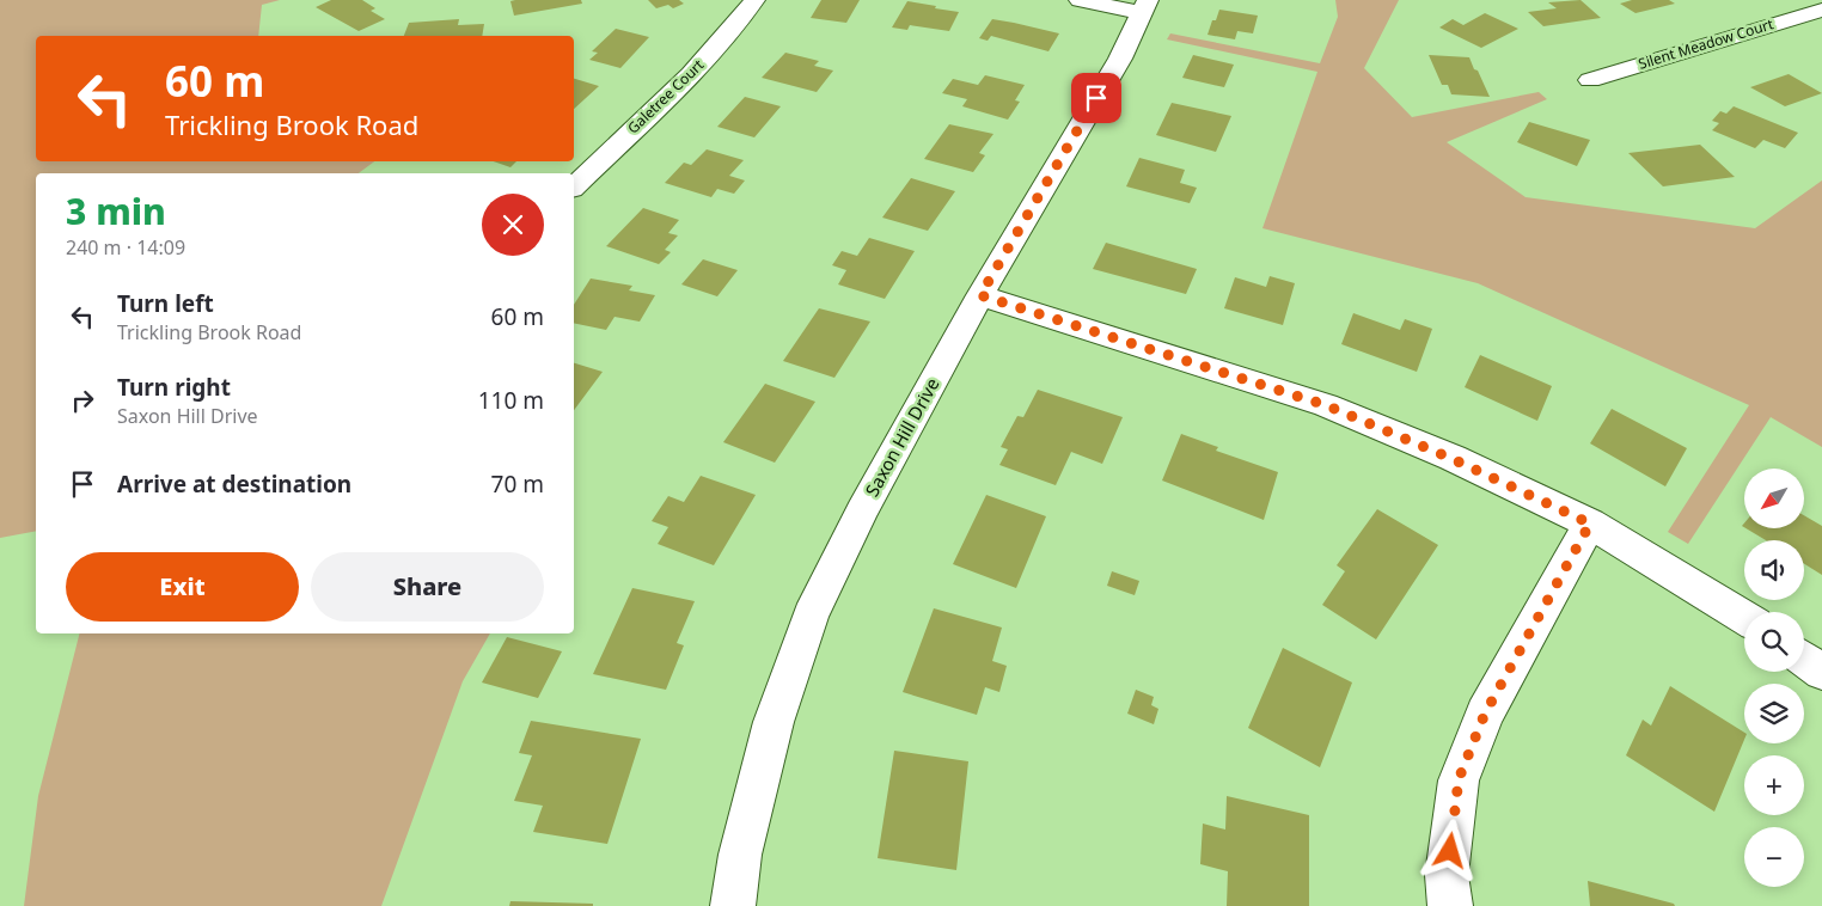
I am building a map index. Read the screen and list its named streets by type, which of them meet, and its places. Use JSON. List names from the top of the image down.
{
  "streets": {
    "street": ["Silent Meadow Court", "Galetree Court", "Saxon Hill Drive"]
  },
  "north": "bottom left",
  "page": {
    "turn": ["60 m", "Trickling Brook Road"],
    "heading": ["3 min", "240 m · 14:09"],
    "list": [
      {
        "name": "Turn left",
        "note": "Trickling Brook Road",
        "value": "60 m"
      },
      {
        "name": "Turn right",
        "note": "Saxon Hill Drive",
        "value": "110 m"
      },
      {
        "name": "Arrive at destination",
        "value": "70 m"
      }
    ],
    "map_buttons": ["+", "−"],
    "buttons": ["Exit", "Share"]
  }
}
